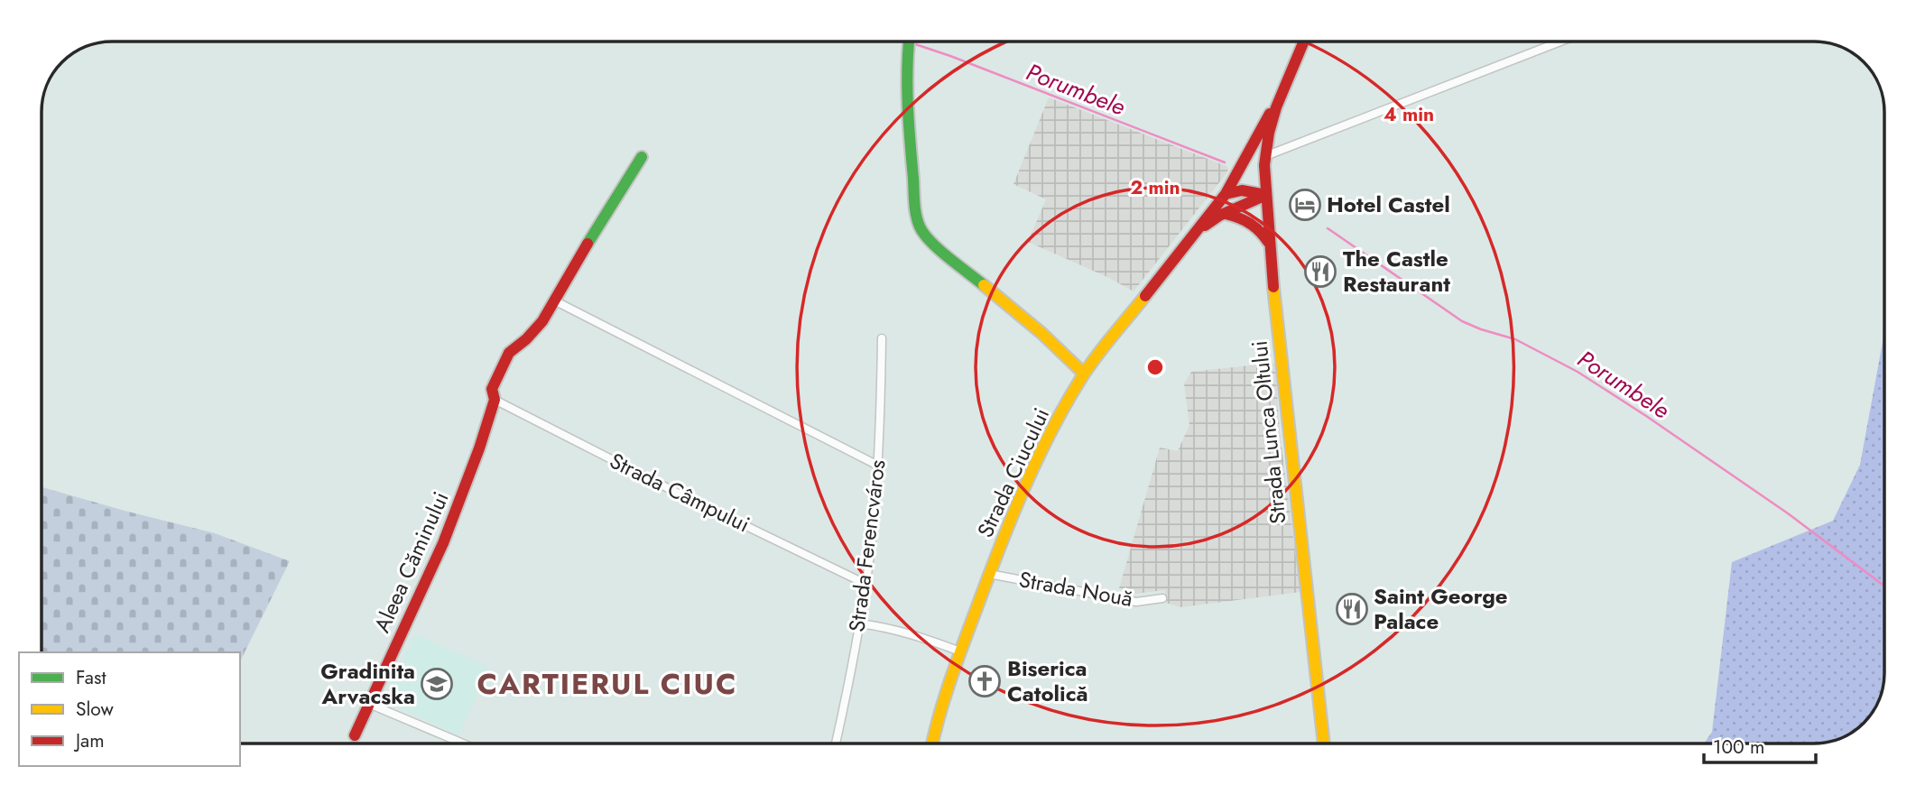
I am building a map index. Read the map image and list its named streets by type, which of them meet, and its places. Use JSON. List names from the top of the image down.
{
  "streets": {
    "main road": ["Strada Lunca Oltului", "Strada Ciucului", "Aleea Căminului"],
    "street": ["Strada Câmpului", "Strada Ferencváros", "Strada Nouă"]
  },
  "crossings": [
    ["Strada Ciucului", "Strada Nouă"],
    ["Strada Câmpului", "Strada Ferencváros"],
    ["Strada Câmpului", "Aleea Căminului"]
  ],
  "districts": ["CARTIERUL CIUC"],
  "water": ["Porumbele"],
  "places": {
    "hotel": ["Hotel Castel"],
    "restaurant": ["The Castle Restaurant", "Saint George Palace"],
    "church": ["Biserica Catolică"],
    "school or university": ["Gradinita Arvacska"]
  },
  "legend": ["Fast", "Slow", "Jam"],
  "scale_bar": "100 m",
  "rings": ["4 min", "2 min"]
}
